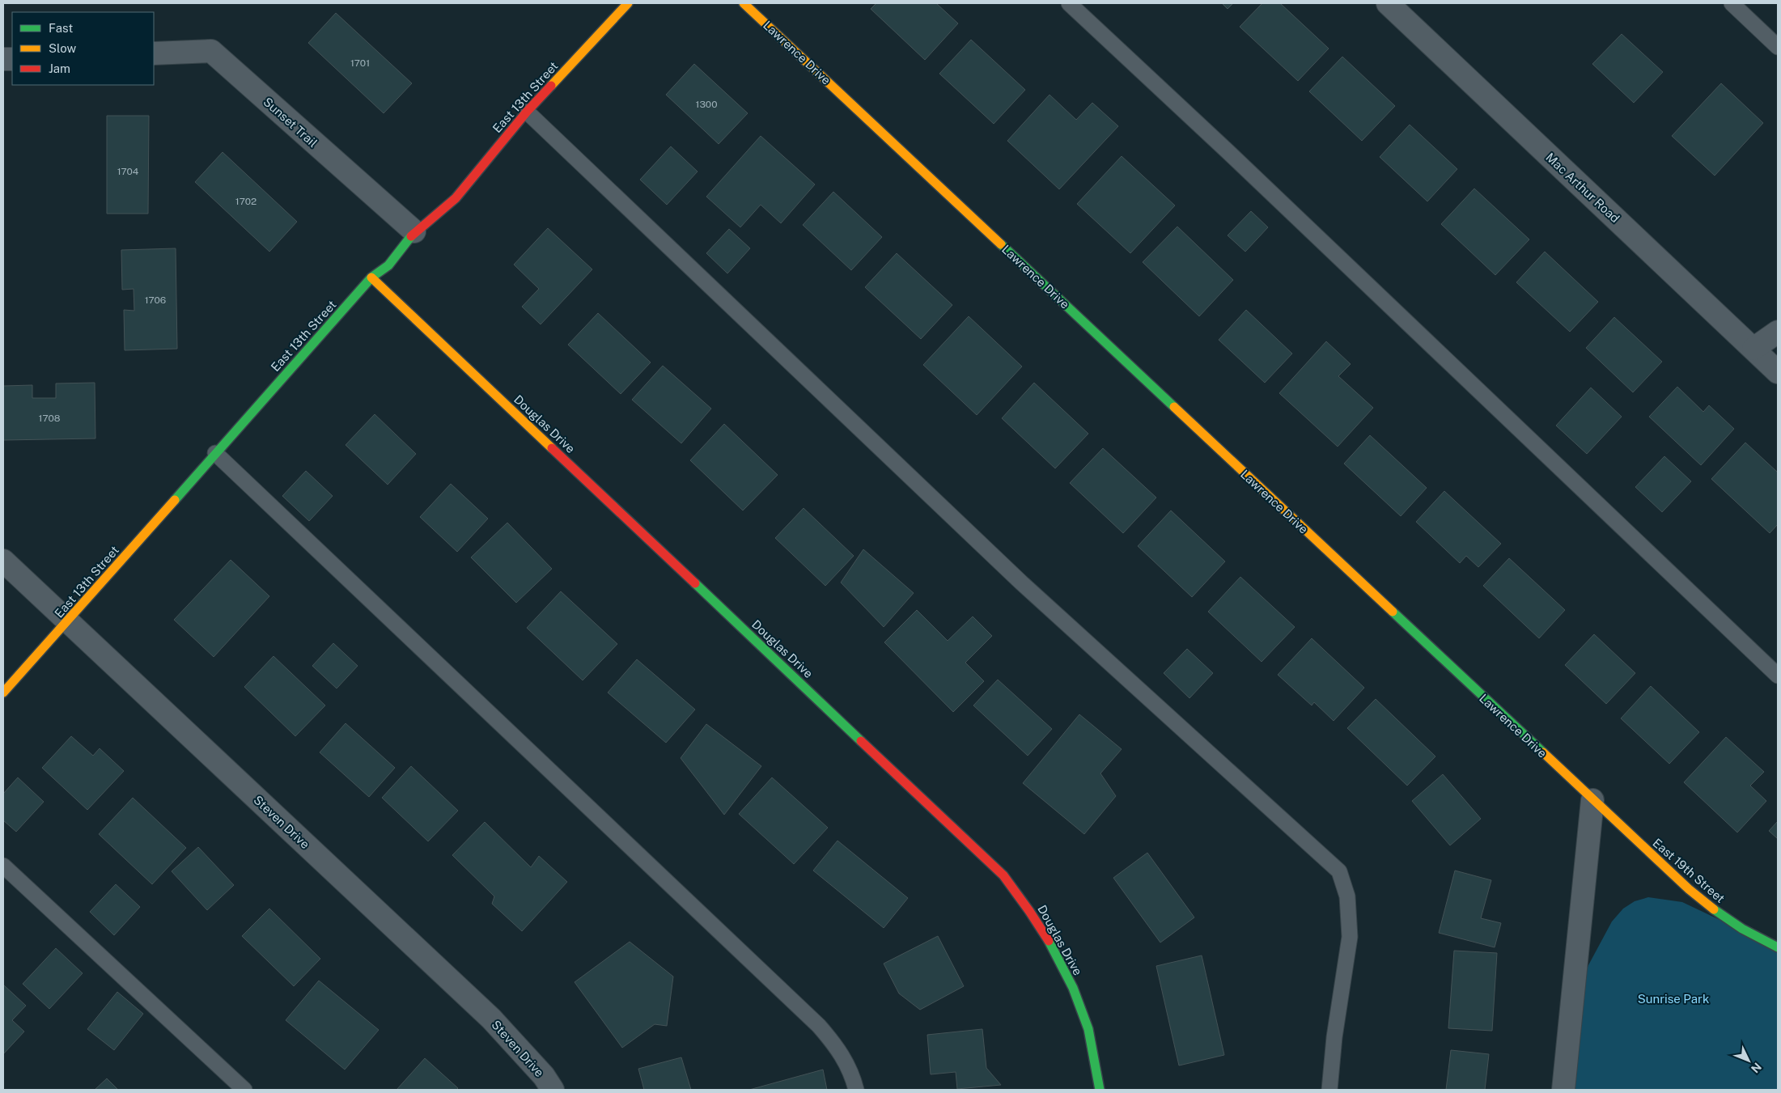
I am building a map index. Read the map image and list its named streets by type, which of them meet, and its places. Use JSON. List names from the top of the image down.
{
  "streets": {
    "street": [
      "Lawrence Drive",
      "East 13th Street",
      "Sunset Trail",
      "Mac Arthur Road",
      "Douglas Drive",
      "Steven Drive",
      "East 19th Street"
    ]
  },
  "crossings": [
    ["Lawrence Drive", "East 19th Street"],
    ["East 13th Street", "Sunset Trail"],
    ["East 13th Street", "Douglas Drive"],
    ["East 13th Street", "Steven Drive"]
  ],
  "parks": ["Sunrise Park"],
  "house_numbers": [
    "1701",
    "1300",
    "1704",
    "1702",
    "1706",
    "1708"
  ],
  "legend": ["Fast", "Slow", "Jam"],
  "north": "bottom right"
}
